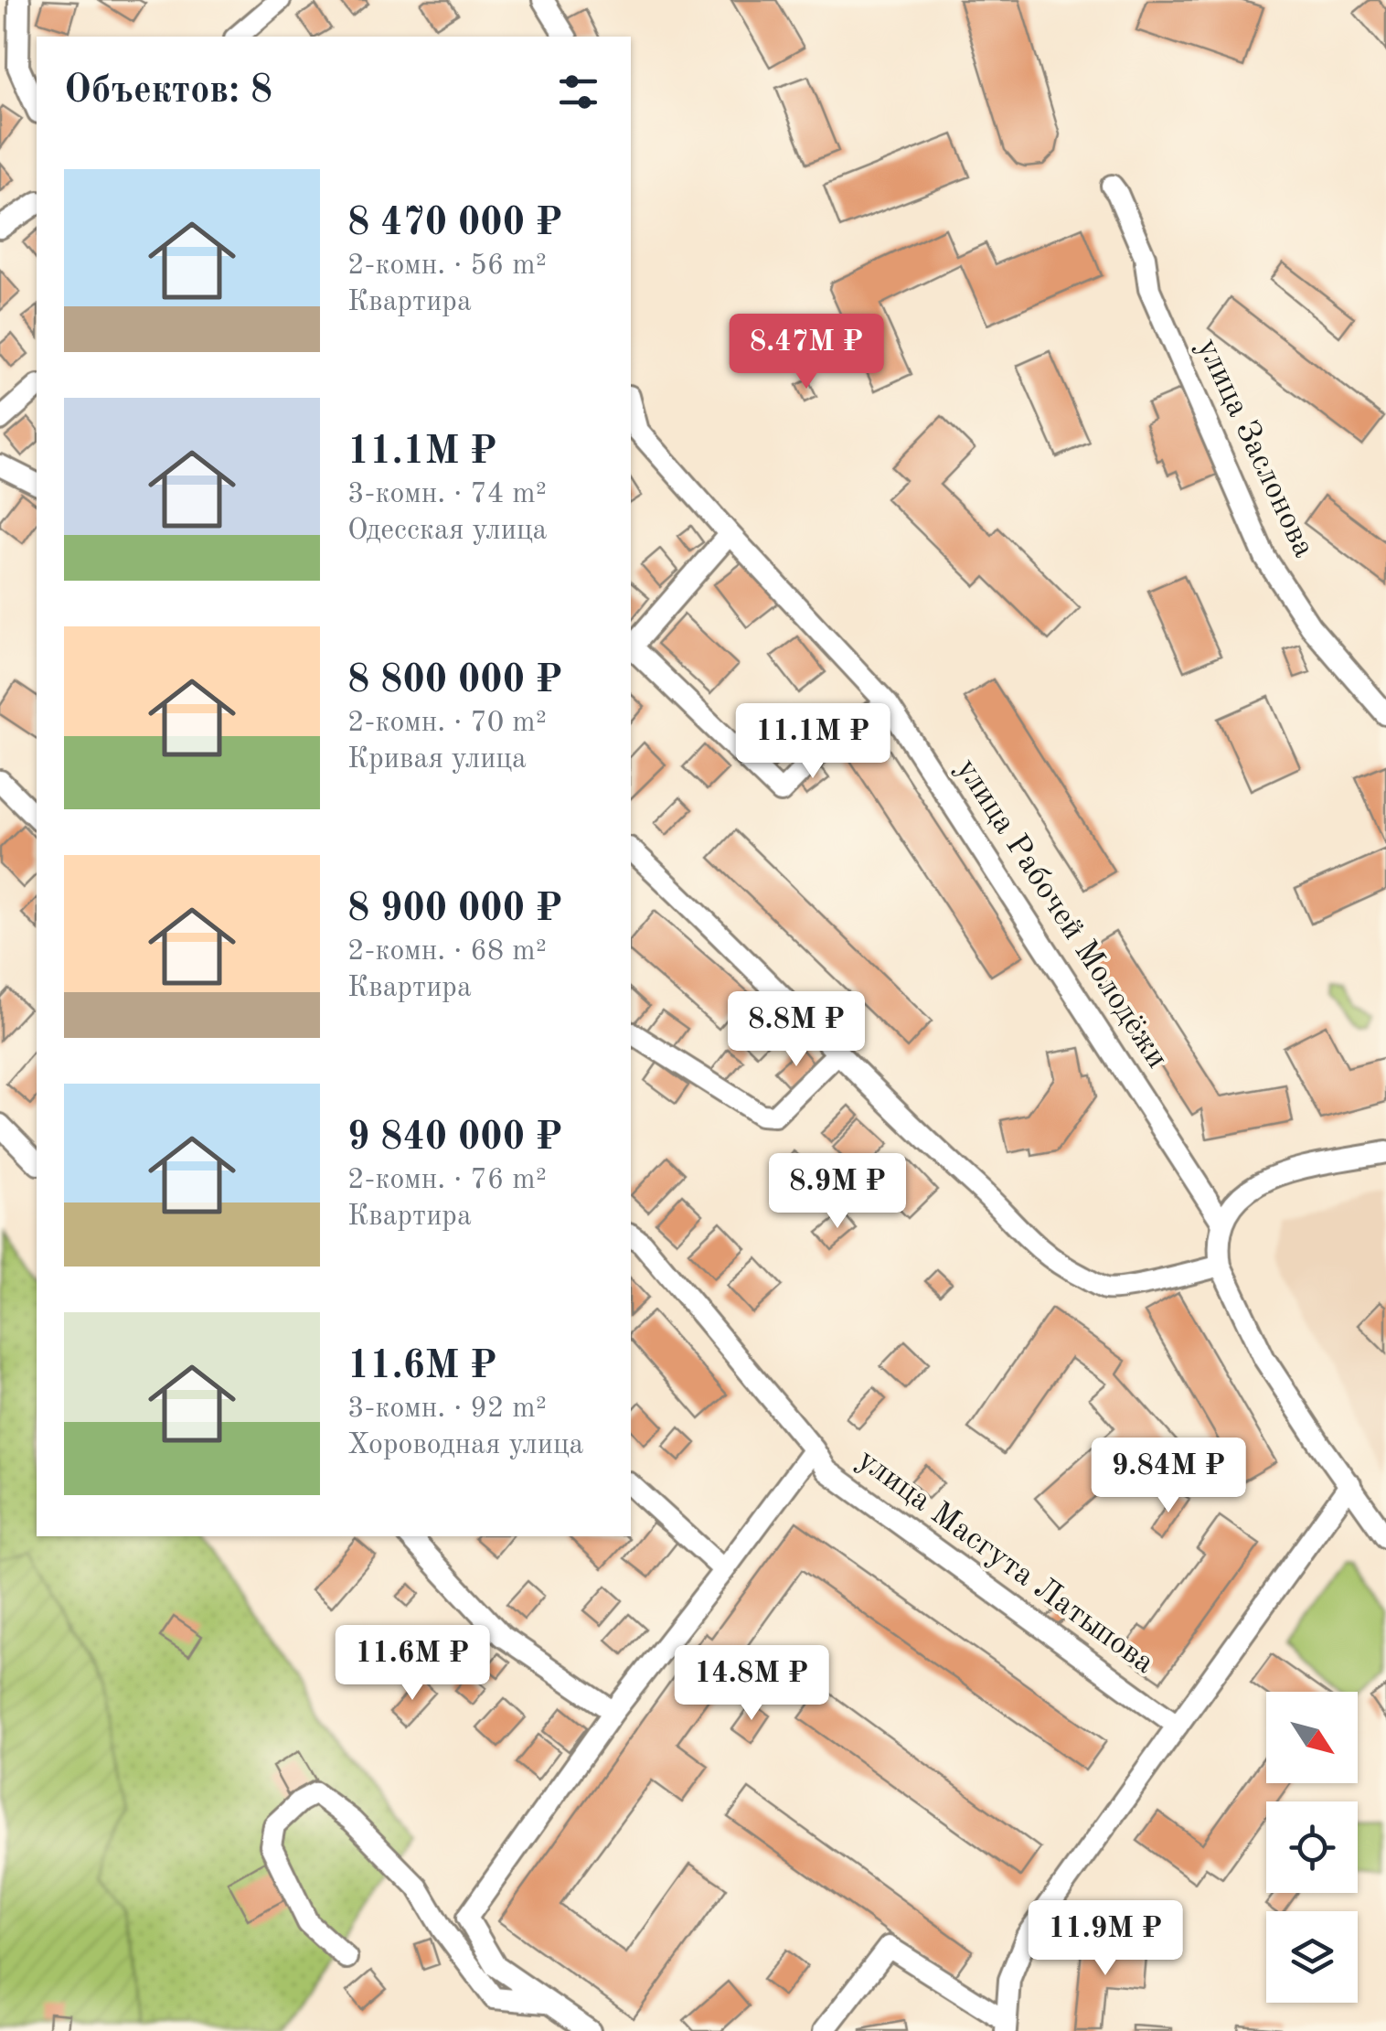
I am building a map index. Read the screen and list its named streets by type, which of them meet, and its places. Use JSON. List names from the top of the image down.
{
  "streets": {
    "street": ["улица Заслонова", "улица Рабочей Молодёжи", "улица Масгута Латыпова"]
  },
  "north": "bottom right",
  "page": {
    "heading": "Объектов: 8",
    "list": [
      {
        "name": "8 470 000 ₽",
        "note": "2-комн. · 56 m² · Квартира"
      },
      {
        "name": "11.1M ₽",
        "note": "3-комн. · 74 m² · Одесская улица"
      },
      {
        "name": "8 800 000 ₽",
        "note": "2-комн. · 70 m² · Кривая улица"
      },
      {
        "name": "8 900 000 ₽",
        "note": "2-комн. · 68 m² · Квартира"
      },
      {
        "name": "9 840 000 ₽",
        "note": "2-комн. · 76 m² · Квартира"
      },
      {
        "name": "11.6M ₽",
        "note": "3-комн. · 92 m² · Хороводная улица"
      }
    ],
    "price": [
      "8.47M ₽",
      "11.1M ₽",
      "8.8M ₽",
      "8.9M ₽",
      "9.84M ₽",
      "11.6M ₽",
      "14.8M ₽",
      "11.9M ₽"
    ]
  }
}
